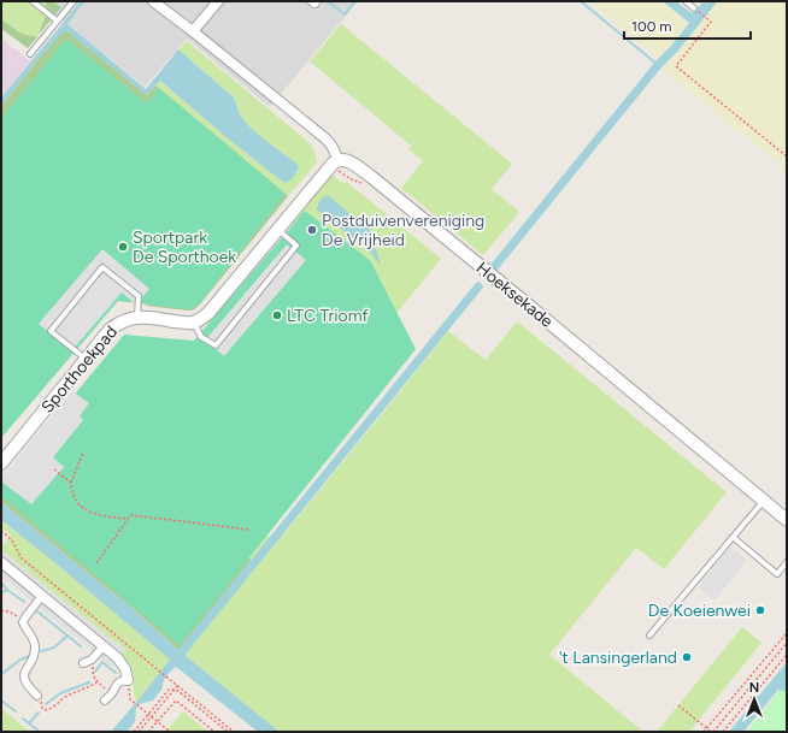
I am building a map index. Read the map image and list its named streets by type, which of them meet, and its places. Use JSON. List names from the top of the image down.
{
  "streets": {
    "street": ["Hoeksekade", "Sporthoekpad"]
  },
  "places": [
    "Postduivenvereniging De Vrijheid",
    "Sportpark De Sporthoek",
    "LTC Triomf",
    "De Koeienwei",
    "'t Lansingerland"
  ],
  "scale_bar": "100 m",
  "north": "top"
}
